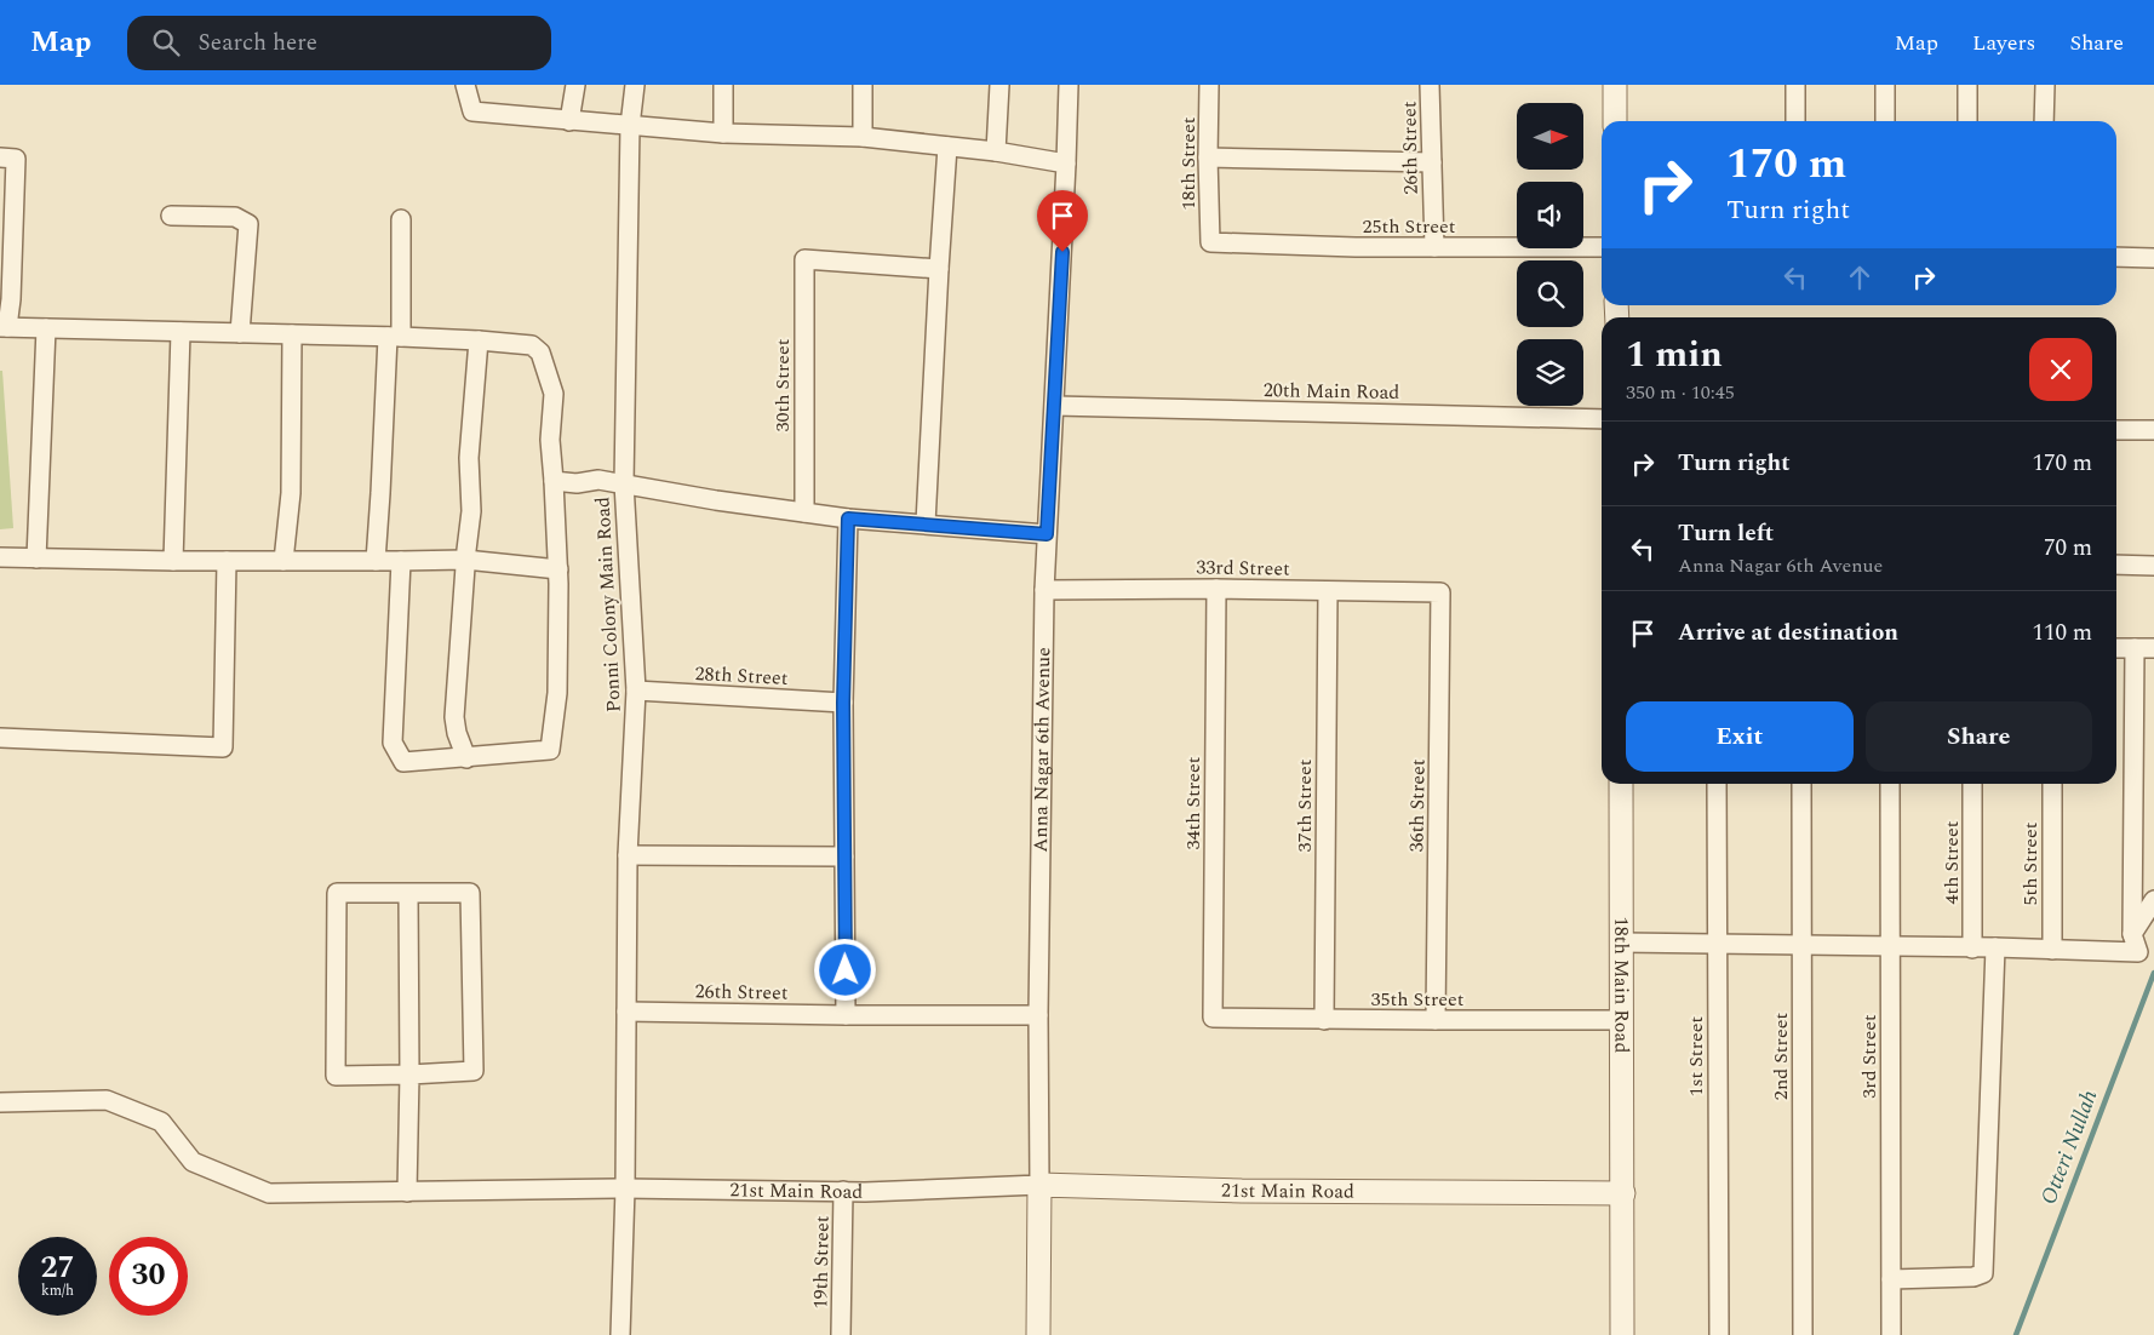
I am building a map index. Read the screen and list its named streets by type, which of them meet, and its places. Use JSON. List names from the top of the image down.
{
  "streets": {
    "street": [
      "26th Street",
      "18th Street",
      "25th Street",
      "30th Street",
      "20th Main Road",
      "33rd Street",
      "Ponni Colony Main Road",
      "28th Street",
      "Anna Nagar 6th Avenue",
      "34th Street",
      "37th Street",
      "36th Street",
      "4th Street",
      "5th Street",
      "18th Main Road",
      "35th Street",
      "1st Street",
      "2nd Street",
      "3rd Street",
      "21st Main Road",
      "19th Street"
    ]
  },
  "crossings": [
    ["26th Street", "25th Street"],
    ["26th Street", "Ponni Colony Main Road"],
    ["26th Street", "Anna Nagar 6th Avenue"],
    ["18th Street", "25th Street"],
    ["20th Main Road", "Anna Nagar 6th Avenue"],
    ["33rd Street", "Anna Nagar 6th Avenue"],
    ["33rd Street", "34th Street"],
    ["33rd Street", "37th Street"],
    ["33rd Street", "36th Street"],
    ["Ponni Colony Main Road", "28th Street"],
    ["Ponni Colony Main Road", "21st Main Road"],
    ["Anna Nagar 6th Avenue", "21st Main Road"],
    ["34th Street", "35th Street"],
    ["37th Street", "35th Street"],
    ["36th Street", "35th Street"],
    ["18th Main Road", "35th Street"],
    ["18th Main Road", "21st Main Road"],
    ["21st Main Road", "19th Street"]
  ],
  "water": ["Otteri Nullah"],
  "north": "right",
  "page": {
    "header": "Map",
    "search": "Search here",
    "nav": ["Map", "Layers", "Share"],
    "turn": ["170 m", "Turn right"],
    "heading": ["1 min", "350 m · 10:45"],
    "list": [
      {
        "name": "Turn right",
        "value": "170 m"
      },
      {
        "name": "Turn left",
        "note": "Anna Nagar 6th Avenue",
        "value": "70 m"
      },
      {
        "name": "Arrive at destination",
        "value": "110 m"
      }
    ],
    "buttons": ["Exit", "Share"],
    "speed": "27 km/h",
    "limit": "30"
  }
}
